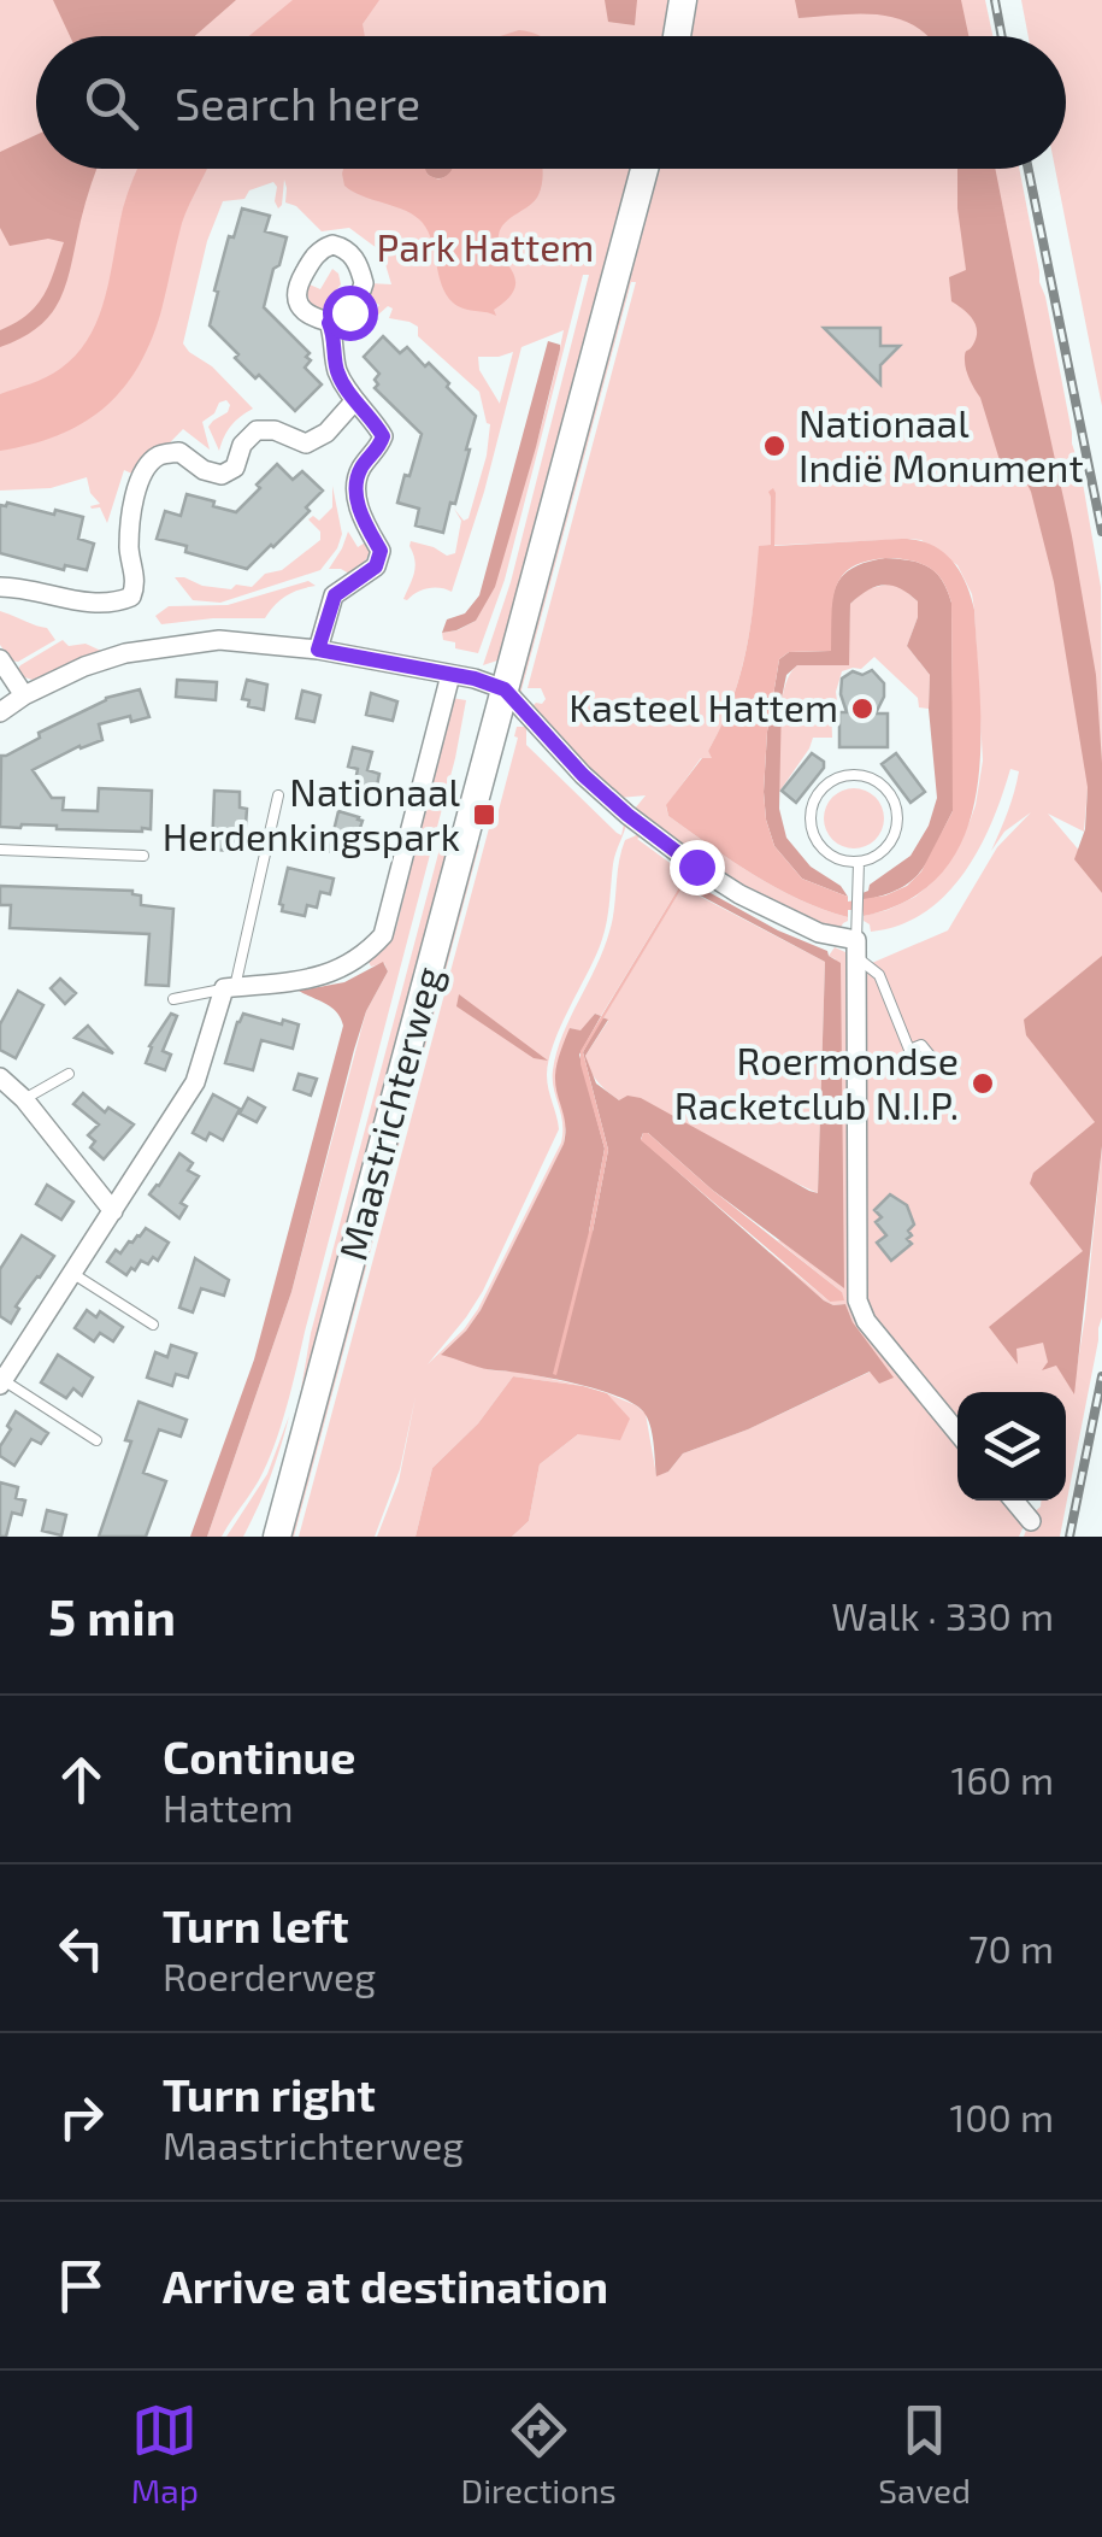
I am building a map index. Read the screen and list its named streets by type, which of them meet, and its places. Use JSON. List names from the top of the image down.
{
  "streets": {
    "main road": ["Maastrichterweg"]
  },
  "parks": ["Park Hattem"],
  "places": {
    "other": ["Nationaal Indië Monument", "Kasteel Hattem", "Roermondse Racketclub N.I.P."],
    "transit": ["Nationaal Herdenkingspark"]
  },
  "page": {
    "search": "Search here",
    "heading": ["5 min", "Walk · 330 m"],
    "list": [
      ["Continue", "Hattem", "160 m"],
      ["Turn left", "Roerderweg", "70 m"],
      ["Turn right", "Maastrichterweg", "100 m"],
      "Arrive at destination"
    ],
    "nav": ["Map", "Directions", "Saved"]
  }
}
